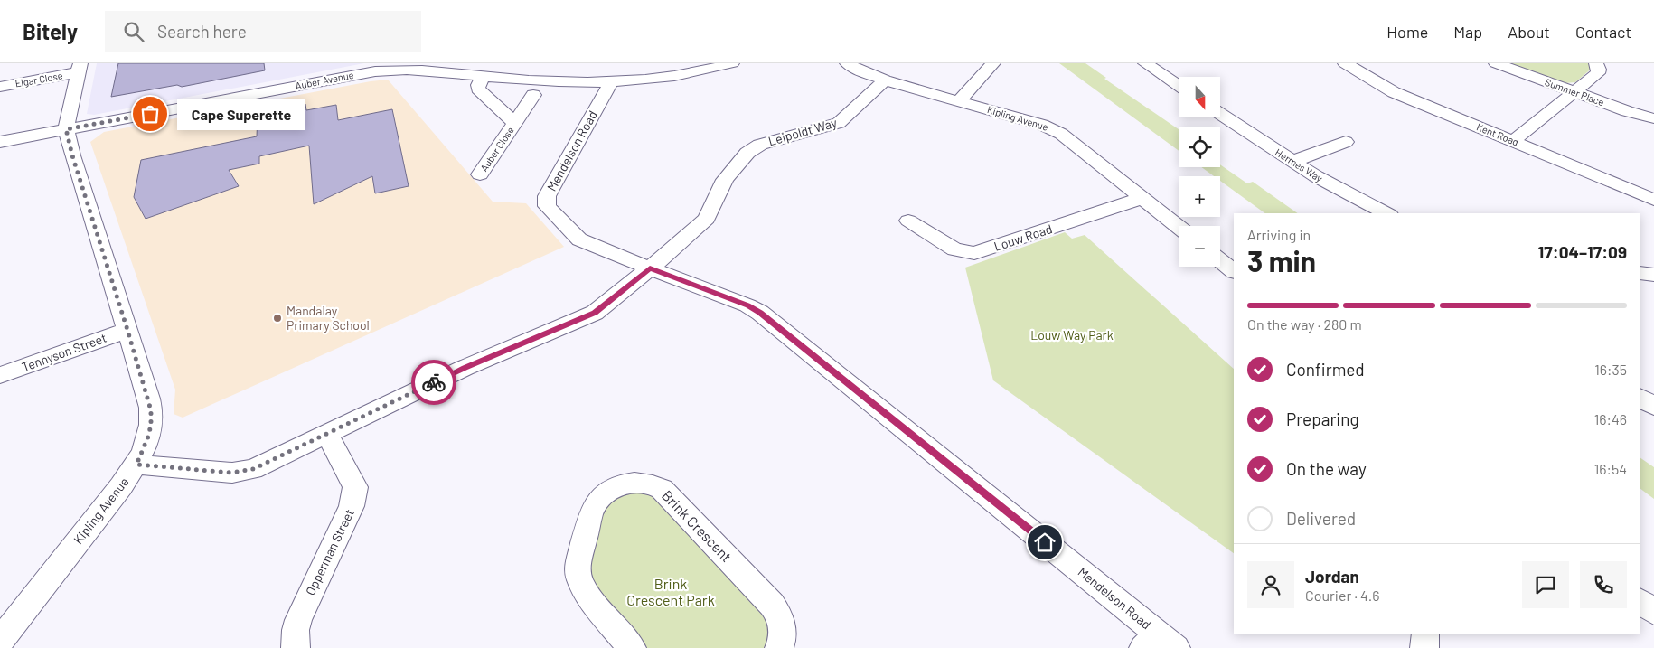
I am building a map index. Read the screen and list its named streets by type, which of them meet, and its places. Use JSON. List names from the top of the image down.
{
  "streets": {
    "street": [
      "Elgar Close",
      "Auber Avenue",
      "Summer Place",
      "Kipling Avenue",
      "Leipoldt Way",
      "Kent Road",
      "Auber Close",
      "Mendelson Road",
      "Hermes Way",
      "Louw Road",
      "Tennyson Street",
      "Brink Crescent",
      "Opperman Street"
    ]
  },
  "crossings": [
    ["Auber Avenue", "Kipling Avenue"],
    ["Auber Avenue", "Auber Close"],
    ["Auber Avenue", "Mendelson Road"],
    ["Kipling Avenue", "Leipoldt Way"],
    ["Kipling Avenue", "Louw Road"],
    ["Kipling Avenue", "Tennyson Street"],
    ["Leipoldt Way", "Mendelson Road"],
    ["Leipoldt Way", "Opperman Street"]
  ],
  "parks": ["Louw Way Park", "Brink Crescent Park"],
  "places": ["Cape Superette", "Mandalay Primary School"],
  "north": "bottom",
  "page": {
    "header": "Bitely",
    "search": "Search here",
    "nav": [
      "Home",
      "Map",
      "About",
      "Contact"
    ],
    "map_buttons": ["+", "−"],
    "bubble": "Cape Superette",
    "heading": ["3 min", "Arriving in", "17:04–17:09"],
    "panel": ["Jordan", "Courier · 4.6"],
    "bar": "On the way · 280 m",
    "list": [
      ["Confirmed", "16:35"],
      ["Preparing", "16:46"],
      ["On the way", "16:54"],
      "Delivered"
    ]
  }
}
